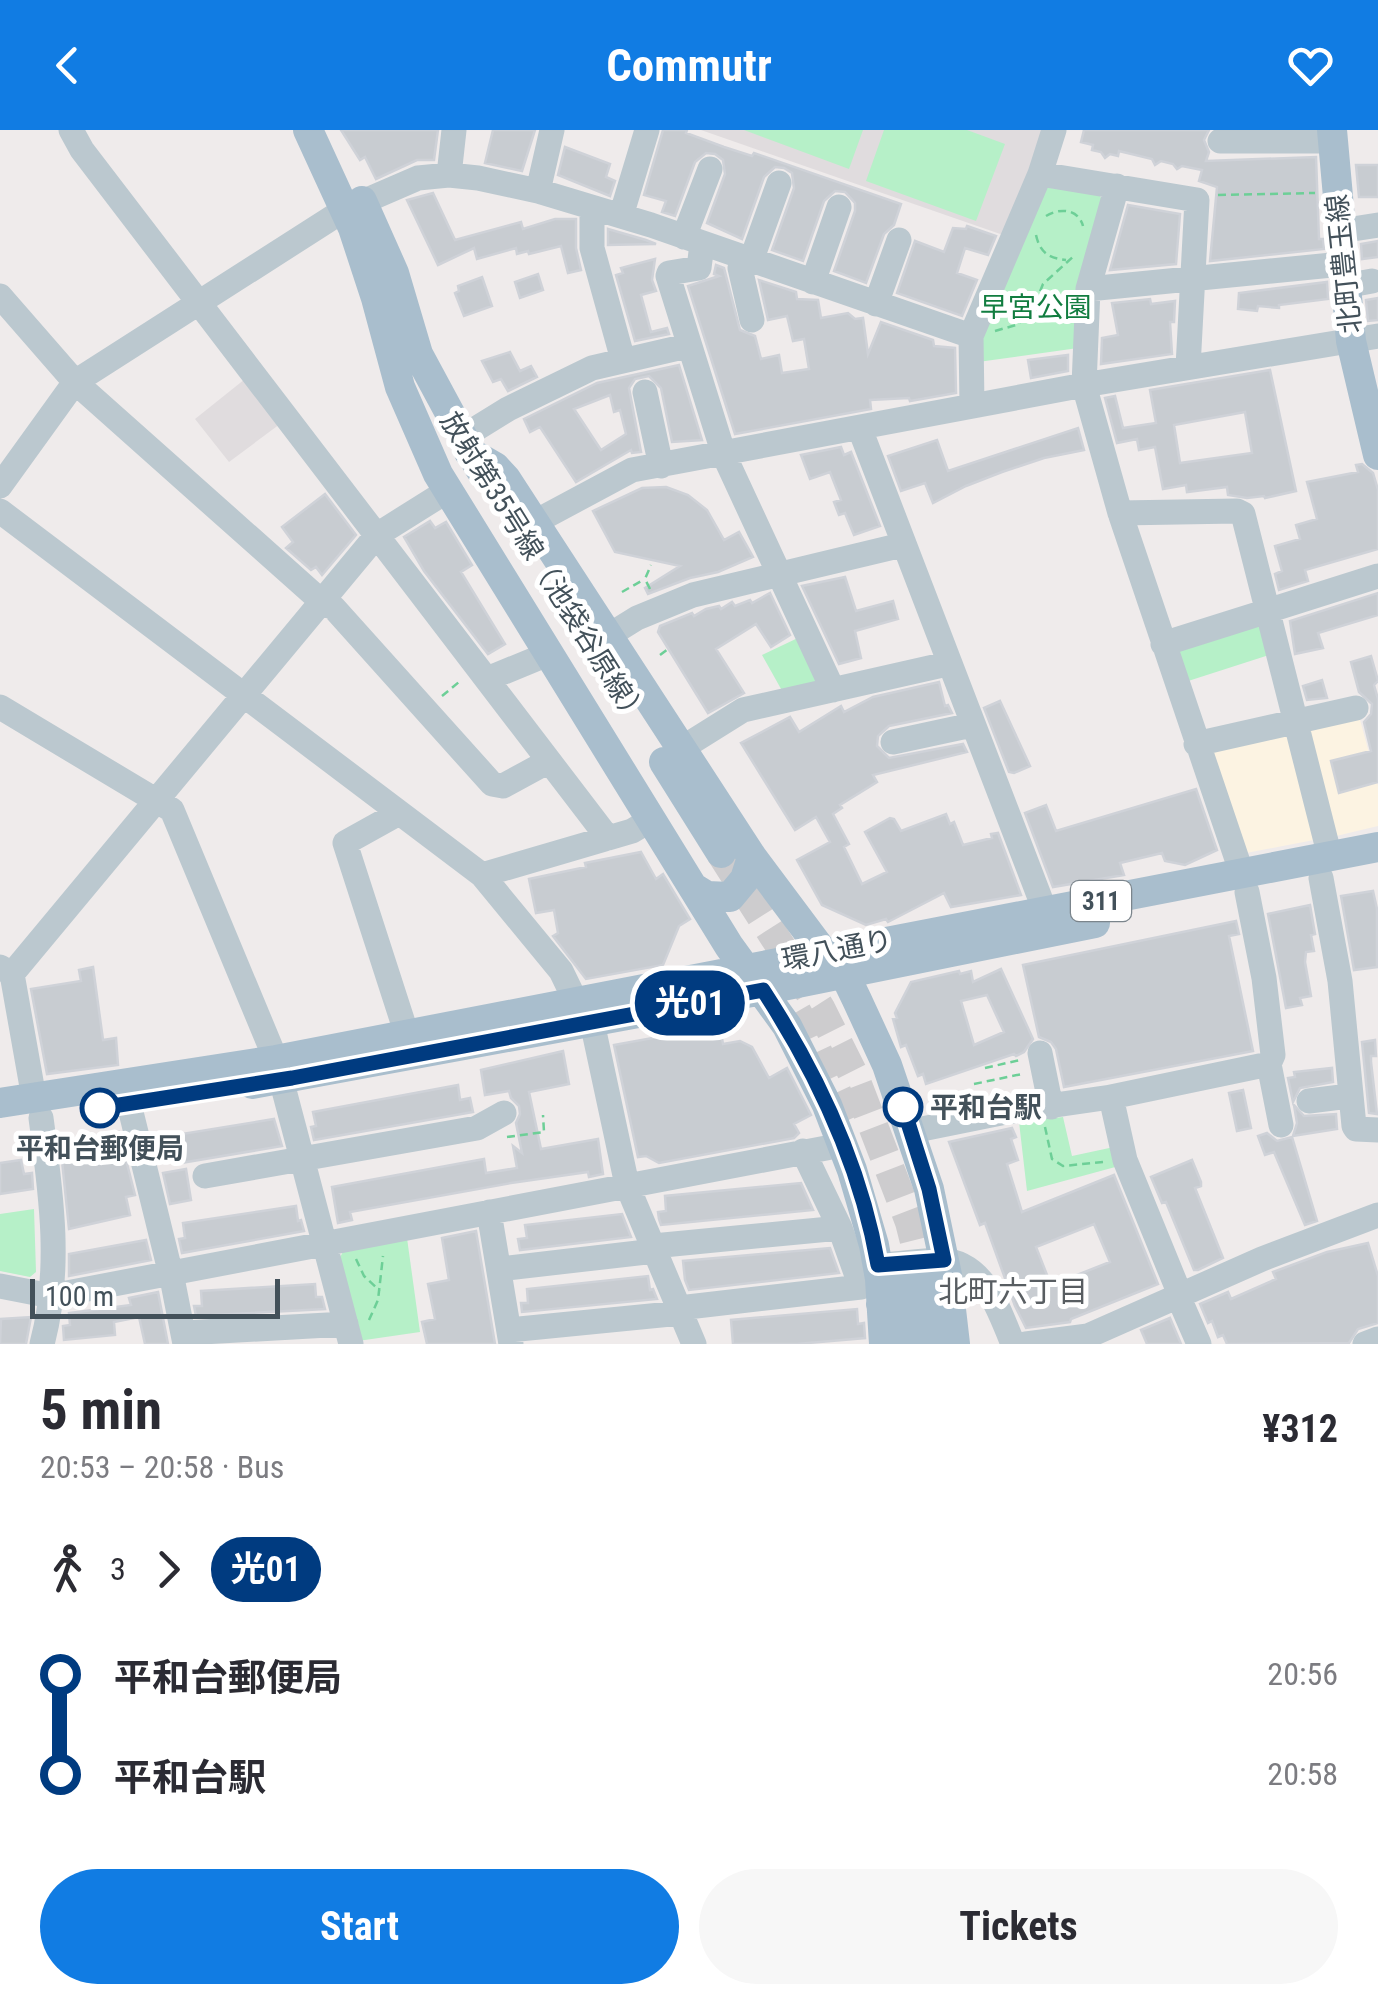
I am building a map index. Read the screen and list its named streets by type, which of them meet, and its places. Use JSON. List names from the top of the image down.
{
  "streets": {
    "main road": [
      "北町豊玉線",
      "放射第35号線（池袋谷原線）",
      "311",
      "環八通り"
    ]
  },
  "districts": ["北町六丁目"],
  "parks": ["早宮公園"],
  "places": ["平和台駅", "平和台郵便局"],
  "lines": ["bus line 光01"],
  "scale_bar": "100 m",
  "page": {
    "header": "Commutr",
    "on_map": "光01",
    "scale": "100 m",
    "heading": ["5 min", "20:53 – 20:58 · Bus", "¥312"],
    "legs": ["3", "光01"],
    "list": [
      {
        "name": "平和台郵便局",
        "value": "20:56"
      },
      {
        "name": "平和台駅",
        "value": "20:58"
      }
    ],
    "buttons": ["Start", "Tickets"]
  }
}
